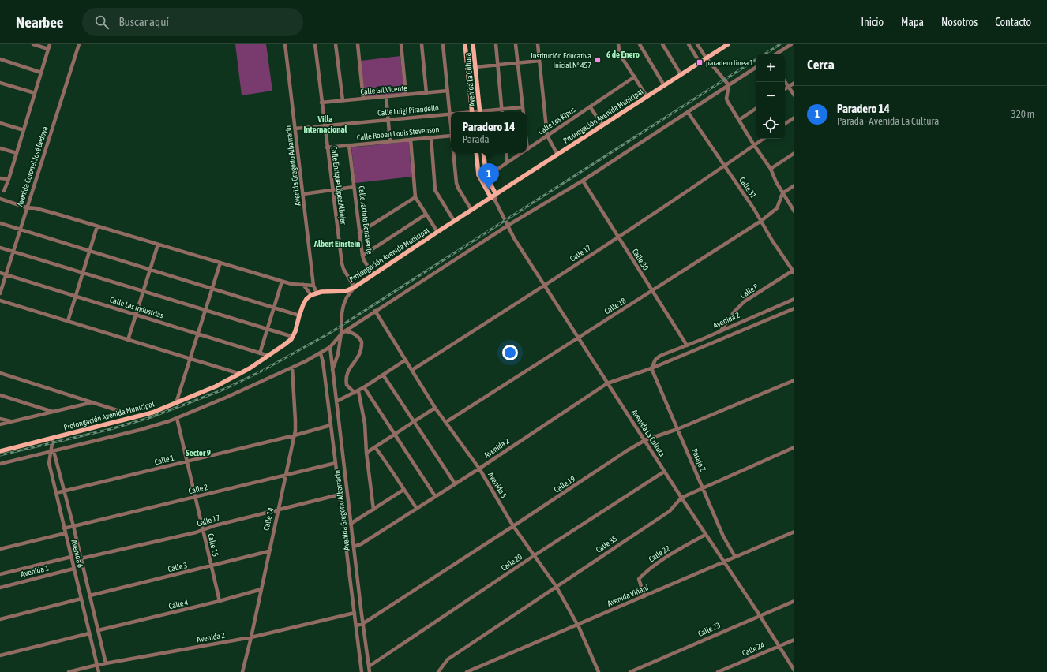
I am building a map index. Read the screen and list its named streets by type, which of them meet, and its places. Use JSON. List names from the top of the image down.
{
  "streets": {
    "main road": ["Avenida La Cultura", "Prolongación Avenida Municipal"],
    "street": [
      "Calle Gil Vicente",
      "Calle Luigi Pirandello",
      "Calle Los Kipus",
      "Calle Robert Louis Stevenson",
      "Avenida Gregorio Albarracín",
      "Avenida Coronel José Bedoya",
      "Calle Enrique López Albújar",
      "Calle 31",
      "Calle Jacinto Benavente",
      "Calle 17",
      "Calle 30",
      "Calle P",
      "Calle 18",
      "Calle Las Industrias",
      "Avenida 2",
      "Calle 1",
      "Pasaje Z",
      "Calle 19",
      "Avenida 5",
      "Calle 2",
      "Calle 14",
      "Calle 35",
      "Calle 15",
      "Avenida 6",
      "Calle 22",
      "Calle 20",
      "Calle 3",
      "Avenida 1",
      "Avenida Viñani",
      "Calle 4",
      "Calle 23",
      "Calle 24"
    ]
  },
  "crossings": [
    ["Avenida La Cultura", "Prolongación Avenida Municipal"],
    ["Avenida La Cultura", "Calle 17"],
    ["Avenida La Cultura", "Calle 18"],
    ["Avenida La Cultura", "Avenida 2"],
    ["Avenida La Cultura", "Calle 19"],
    ["Avenida La Cultura", "Calle 35"],
    ["Avenida La Cultura", "Calle 22"],
    ["Avenida La Cultura", "Calle 20"],
    ["Avenida La Cultura", "Avenida Viñani"],
    ["Avenida La Cultura", "Calle 23"],
    ["Avenida La Cultura", "Calle 24"],
    ["Calle Gil Vicente", "Calle Enrique López Albújar"],
    ["Calle Luigi Pirandello", "Avenida Gregorio Albarracín"],
    ["Calle Luigi Pirandello", "Calle Enrique López Albújar"],
    ["Prolongación Avenida Municipal", "Avenida Gregorio Albarracín"],
    ["Prolongación Avenida Municipal", "Calle Enrique López Albújar"],
    ["Prolongación Avenida Municipal", "Calle Jacinto Benavente"],
    ["Prolongación Avenida Municipal", "Calle Las Industrias"],
    ["Prolongación Avenida Municipal", "Avenida 6"],
    ["Calle Robert Louis Stevenson", "Calle Enrique López Albújar"],
    ["Calle Robert Louis Stevenson", "Calle Jacinto Benavente"],
    ["Avenida Gregorio Albarracín", "Calle 17"],
    ["Avenida Gregorio Albarracín", "Avenida 2"],
    ["Avenida Gregorio Albarracín", "Calle 1"],
    ["Avenida Gregorio Albarracín", "Calle 19"],
    ["Avenida Gregorio Albarracín", "Calle 2"],
    ["Avenida Gregorio Albarracín", "Calle 20"],
    ["Avenida Coronel José Bedoya", "Calle Las Industrias"],
    ["Calle 31", "Calle 17"],
    ["Calle 31", "Calle P"],
    ["Calle 31", "Calle 18"],
    ["Calle 17", "Calle 30"],
    ["Calle 17", "Avenida 5"],
    ["Calle 17", "Calle 14"],
    ["Calle 17", "Calle 15"],
    ["Calle 17", "Avenida 6"],
    ["Calle 30", "Calle 18"],
    ["Calle 30", "Avenida 2"],
    ["Calle P", "Avenida 2"],
    ["Calle 18", "Avenida 5"],
    ["Avenida 2", "Pasaje Z"],
    ["Avenida 2", "Avenida 5"],
    ["Avenida 2", "Calle 14"],
    ["Avenida 2", "Avenida 6"],
    ["Calle 1", "Calle 14"],
    ["Calle 1", "Calle 15"],
    ["Calle 1", "Avenida 6"],
    ["Pasaje Z", "Calle 19"],
    ["Pasaje Z", "Calle 35"],
    ["Pasaje Z", "Avenida Viñani"],
    ["Calle 19", "Avenida 5"],
    ["Avenida 5", "Calle 35"],
    ["Avenida 5", "Calle 20"],
    ["Avenida 5", "Avenida Viñani"],
    ["Calle 2", "Calle 14"],
    ["Calle 2", "Calle 15"],
    ["Calle 2", "Avenida 6"],
    ["Calle 14", "Calle 3"],
    ["Calle 14", "Calle 4"],
    ["Calle 15", "Calle 3"],
    ["Calle 15", "Calle 4"],
    ["Avenida 6", "Calle 3"],
    ["Avenida 6", "Avenida 1"],
    ["Avenida 6", "Calle 4"],
    ["Calle 22", "Avenida Viñani"]
  ],
  "districts": [
    "6 de Enero",
    "Villa Internacional",
    "Albert Einstein",
    "Sector 9"
  ],
  "places": {
    "other": ["Institución Educativa Inicial Nº 457"],
    "transit": ["paradero linea 1"]
  },
  "page": {
    "header": "Nearbee",
    "search": "Buscar aquí",
    "nav": [
      "Inicio",
      "Mapa",
      "Nosotros",
      "Contacto"
    ],
    "heading": "Cerca",
    "map_buttons": ["+", "−"],
    "list": [
      {
        "mark": "1",
        "name": "Paradero 14",
        "note": "Parada · Avenida La Cultura",
        "value": "320 m"
      }
    ],
    "popup": ["Paradero 14", "Parada"],
    "pins": "1"
  }
}
